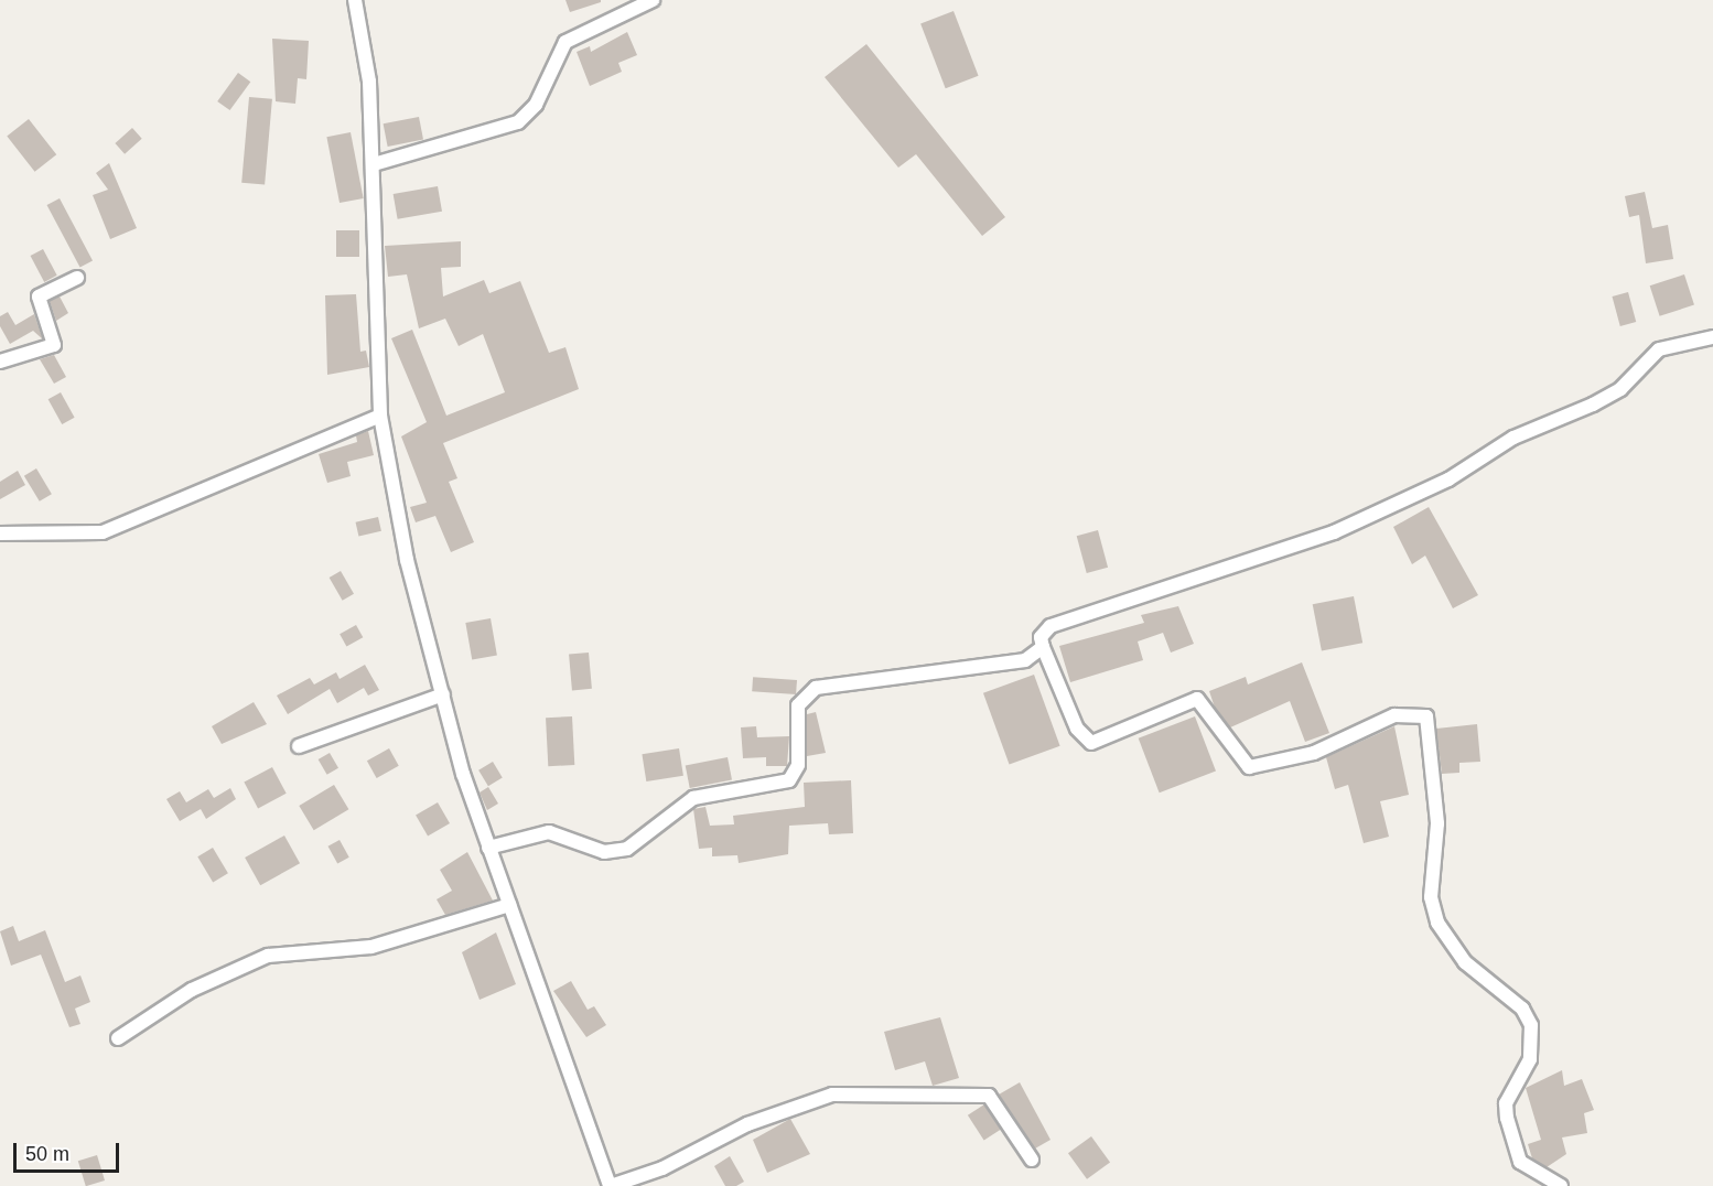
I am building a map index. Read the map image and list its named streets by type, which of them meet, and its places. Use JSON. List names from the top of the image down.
{
  "scale_bar": "50 m"
}
